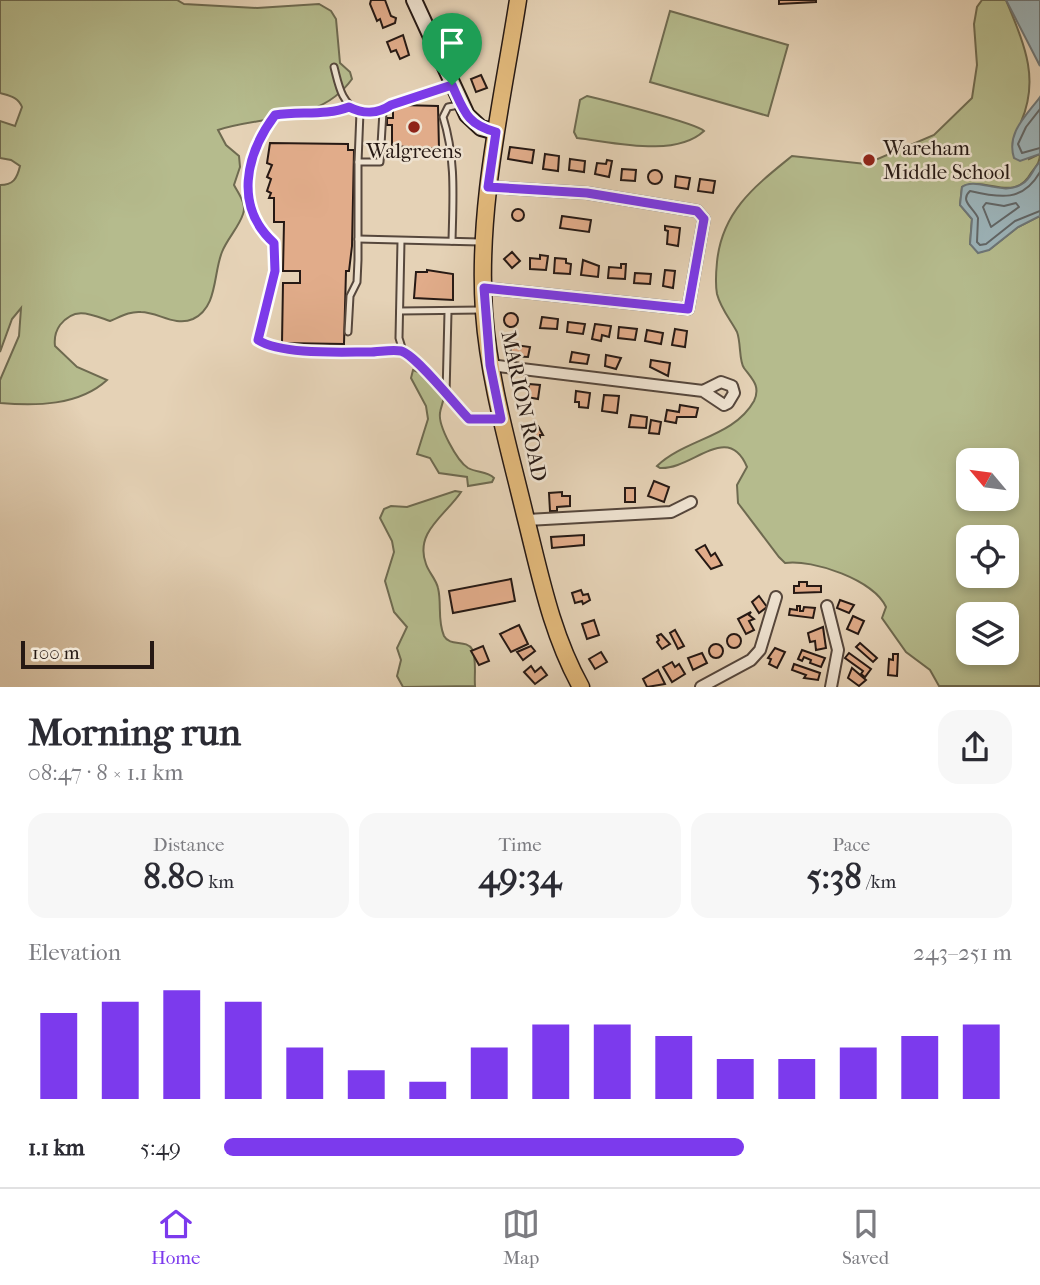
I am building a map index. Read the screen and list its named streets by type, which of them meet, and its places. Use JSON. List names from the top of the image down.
{
  "streets": {
    "main road": ["MARION ROAD"]
  },
  "places": ["Walgreens", "Wareham Middle School"],
  "scale_bar": "100 m",
  "north": "top left",
  "page": {
    "scale": "100 m",
    "heading": ["Morning run", "08:47 · 8 × 1.1 km"],
    "stats": [
      ["Distance", "8.80 km"],
      ["Time", "49:34"],
      ["Pace", "5:38 /km"]
    ],
    "chart": ["Elevation", "243–251 m"],
    "list": [
      {
        "name": "1.1 km",
        "note": "5:49"
      }
    ],
    "tabs": ["Home", "Map", "Saved"]
  }
}
